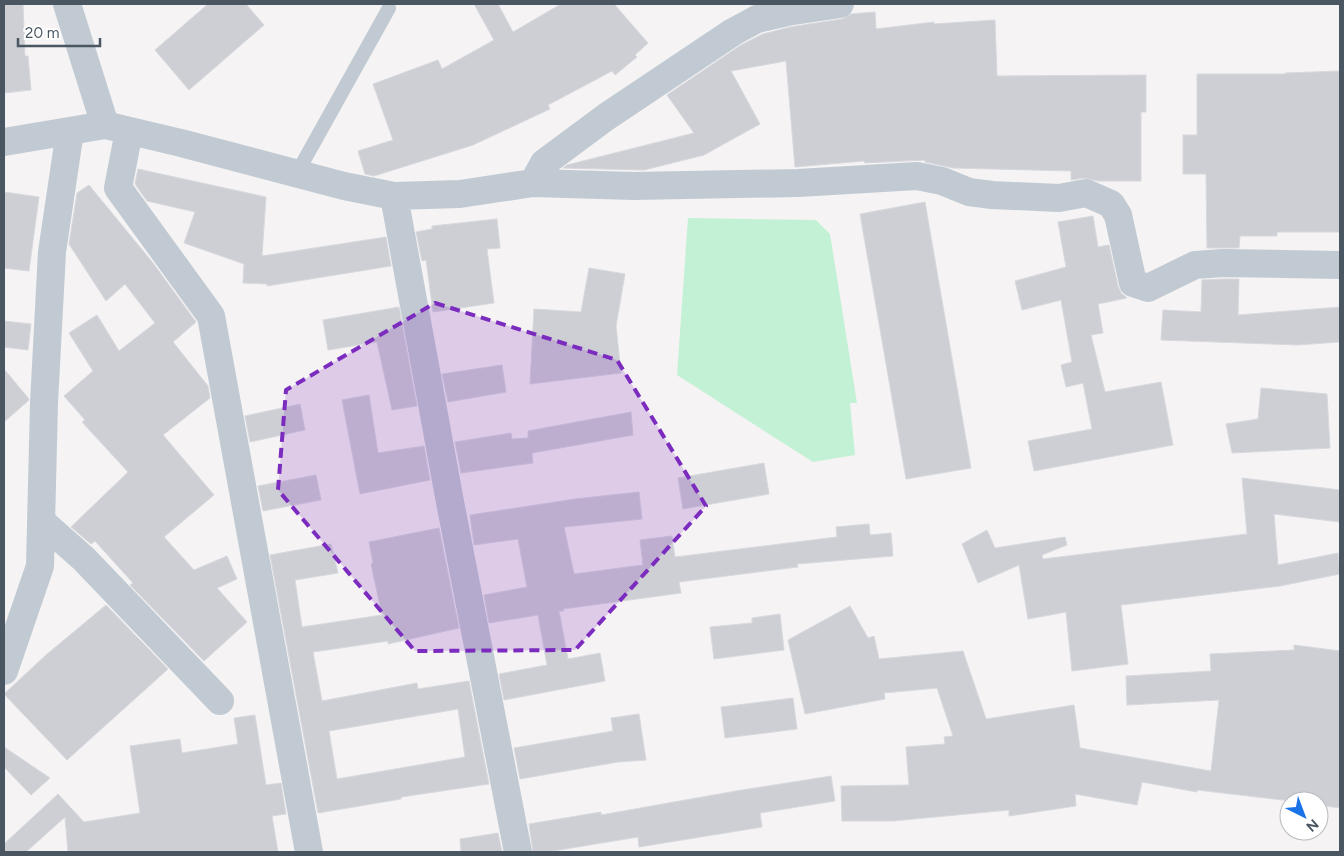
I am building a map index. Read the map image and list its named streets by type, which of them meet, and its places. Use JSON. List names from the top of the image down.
{
  "scale_bar": "20 m",
  "north": "bottom right"
}
